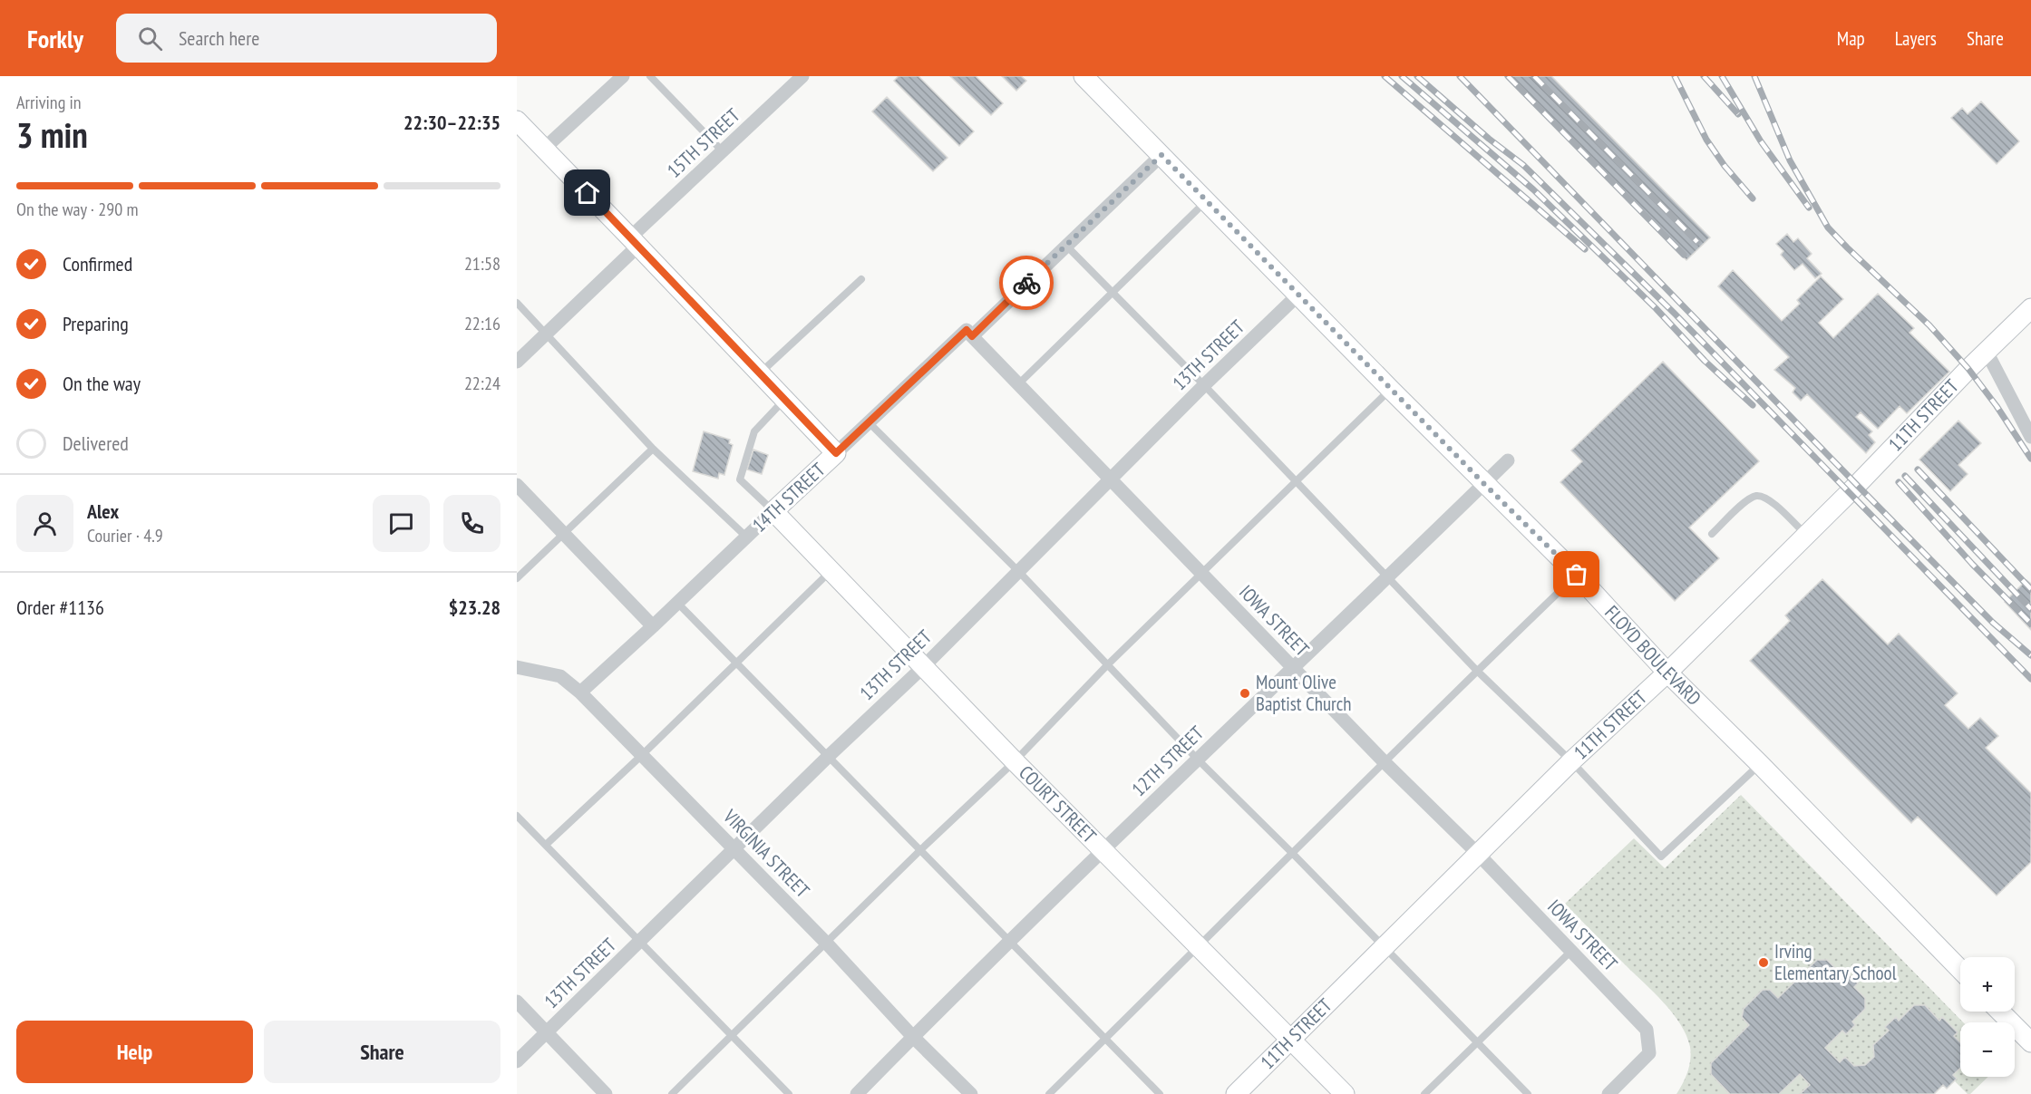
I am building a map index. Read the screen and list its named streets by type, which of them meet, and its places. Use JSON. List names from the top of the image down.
{
  "streets": {
    "main road": [
      "11TH STREET",
      "14TH STREET",
      "FLOYD BOULEVARD",
      "COURT STREET"
    ],
    "street": [
      "15TH STREET",
      "13TH STREET",
      "IOWA STREET",
      "12TH STREET",
      "VIRGINIA STREET"
    ]
  },
  "crossings": [
    ["13TH STREET", "IOWA STREET"],
    ["13TH STREET", "FLOYD BOULEVARD"],
    ["13TH STREET", "COURT STREET"],
    ["13TH STREET", "VIRGINIA STREET"],
    ["11TH STREET", "IOWA STREET"],
    ["11TH STREET", "FLOYD BOULEVARD"],
    ["11TH STREET", "COURT STREET"],
    ["14TH STREET", "IOWA STREET"],
    ["14TH STREET", "FLOYD BOULEVARD"],
    ["14TH STREET", "COURT STREET"],
    ["14TH STREET", "VIRGINIA STREET"],
    ["IOWA STREET", "12TH STREET"],
    ["FLOYD BOULEVARD", "12TH STREET"],
    ["12TH STREET", "COURT STREET"],
    ["12TH STREET", "VIRGINIA STREET"]
  ],
  "places": ["Mount Olive Baptist Church", "Irving Elementary School"],
  "page": {
    "header": "Forkly",
    "search": "Search here",
    "nav": ["Map", "Layers", "Share"],
    "heading": ["3 min", "Arriving in", "22:30–22:35"],
    "panel": [
      "Alex",
      "Courier · 4.9",
      "Order #1136",
      "$23.28"
    ],
    "bar": "On the way · 290 m",
    "list": [
      ["Confirmed", "21:58"],
      ["Preparing", "22:16"],
      ["On the way", "22:24"],
      "Delivered"
    ],
    "map_buttons": ["+", "−"],
    "buttons": ["Help", "Share"]
  }
}
